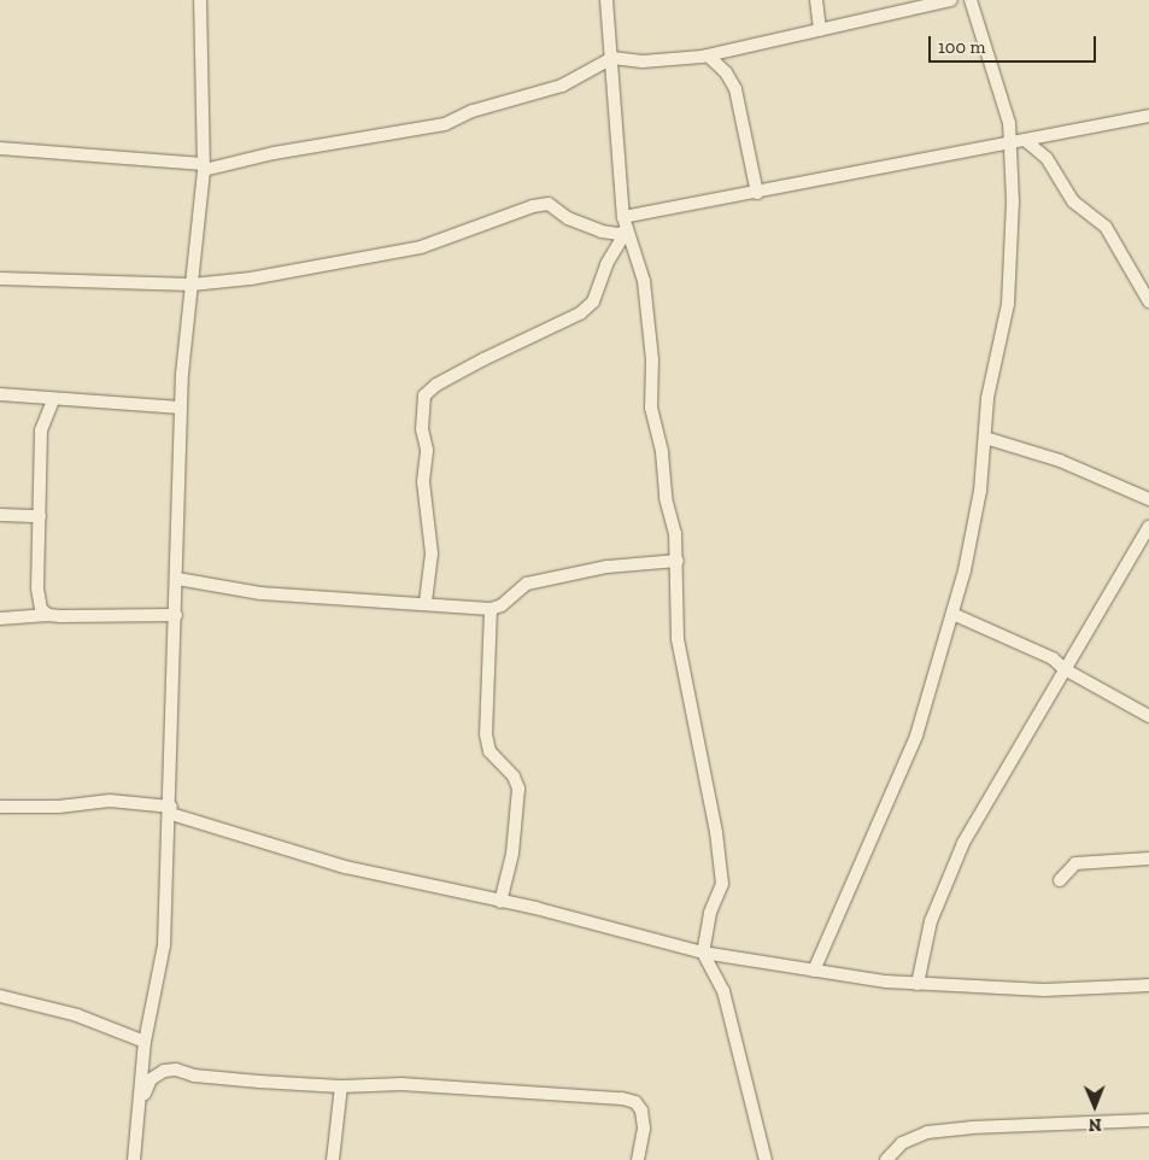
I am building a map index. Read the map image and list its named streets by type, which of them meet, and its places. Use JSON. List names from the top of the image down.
{
  "scale_bar": "100 m",
  "north": "bottom"
}
